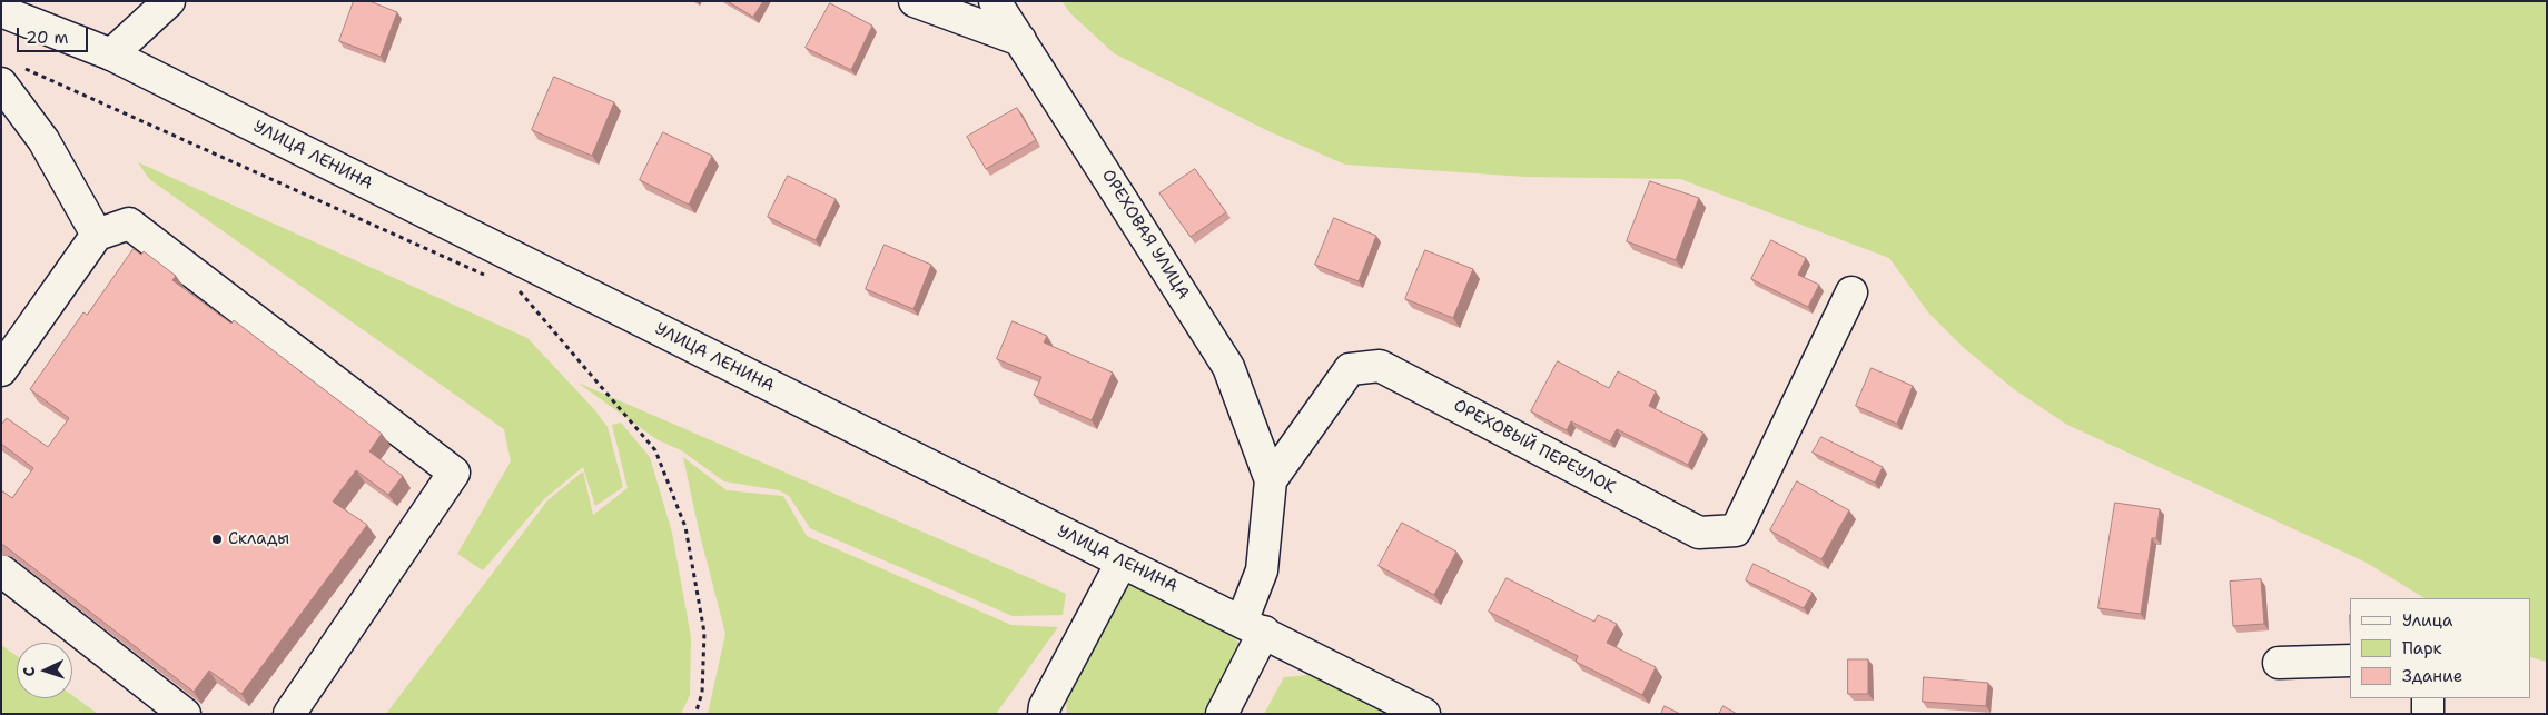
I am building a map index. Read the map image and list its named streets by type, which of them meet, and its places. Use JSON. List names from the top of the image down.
{
  "streets": {
    "main road": ["УЛИЦА ЛЕНИНА", "ОРЕХОВАЯ УЛИЦА", "ОРЕХОВЫЙ ПЕРЕУЛОК"]
  },
  "crossings": [
    ["УЛИЦА ЛЕНИНА", "ОРЕХОВЫЙ ПЕРЕУЛОК"],
    ["ОРЕХОВАЯ УЛИЦА", "ОРЕХОВЫЙ ПЕРЕУЛОК"]
  ],
  "places": ["Склады"],
  "legend": ["Улица", "Парк", "Здание"],
  "scale_bar": "20 m",
  "north": "left"
}
